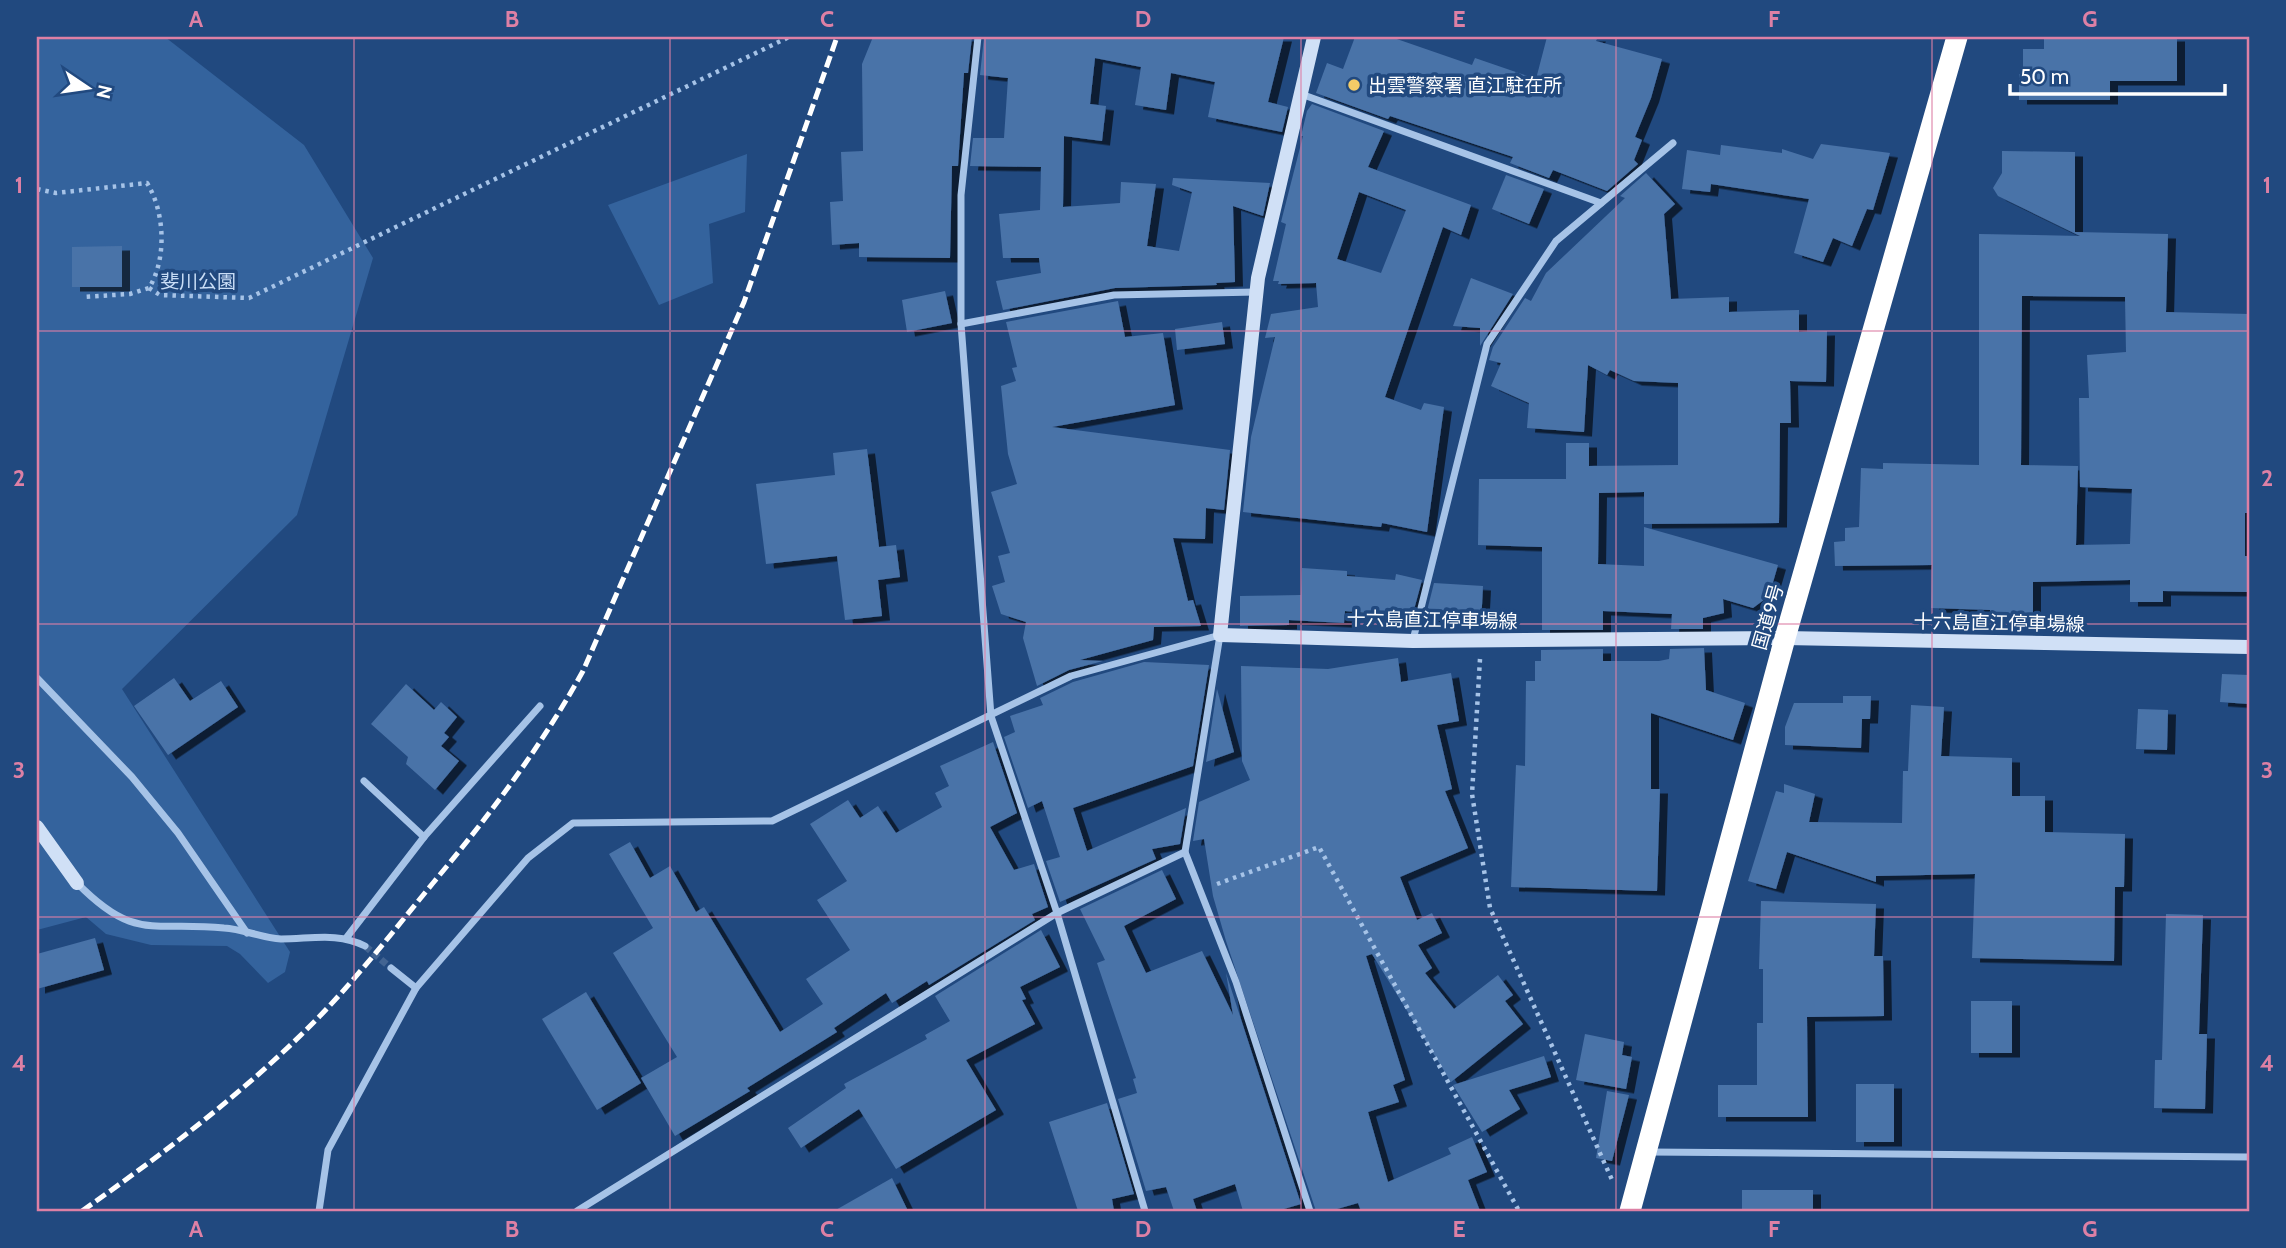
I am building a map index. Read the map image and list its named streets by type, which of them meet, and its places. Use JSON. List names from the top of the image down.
{
  "streets": {
    "highway": ["国道9号"],
    "main road": ["十六島直江停車場線"]
  },
  "crossings": [
    ["国道9号", "十六島直江停車場線"]
  ],
  "parks": ["斐川公園"],
  "places": ["出雲警察署 直江駐在所"],
  "scale_bar": "50 m",
  "north": "right",
  "grid": {
    "columns": [
      "A",
      "B",
      "C",
      "D",
      "E",
      "F",
      "G"
    ],
    "rows": [
      "1",
      "2",
      "3",
      "4"
    ]
  }
}
